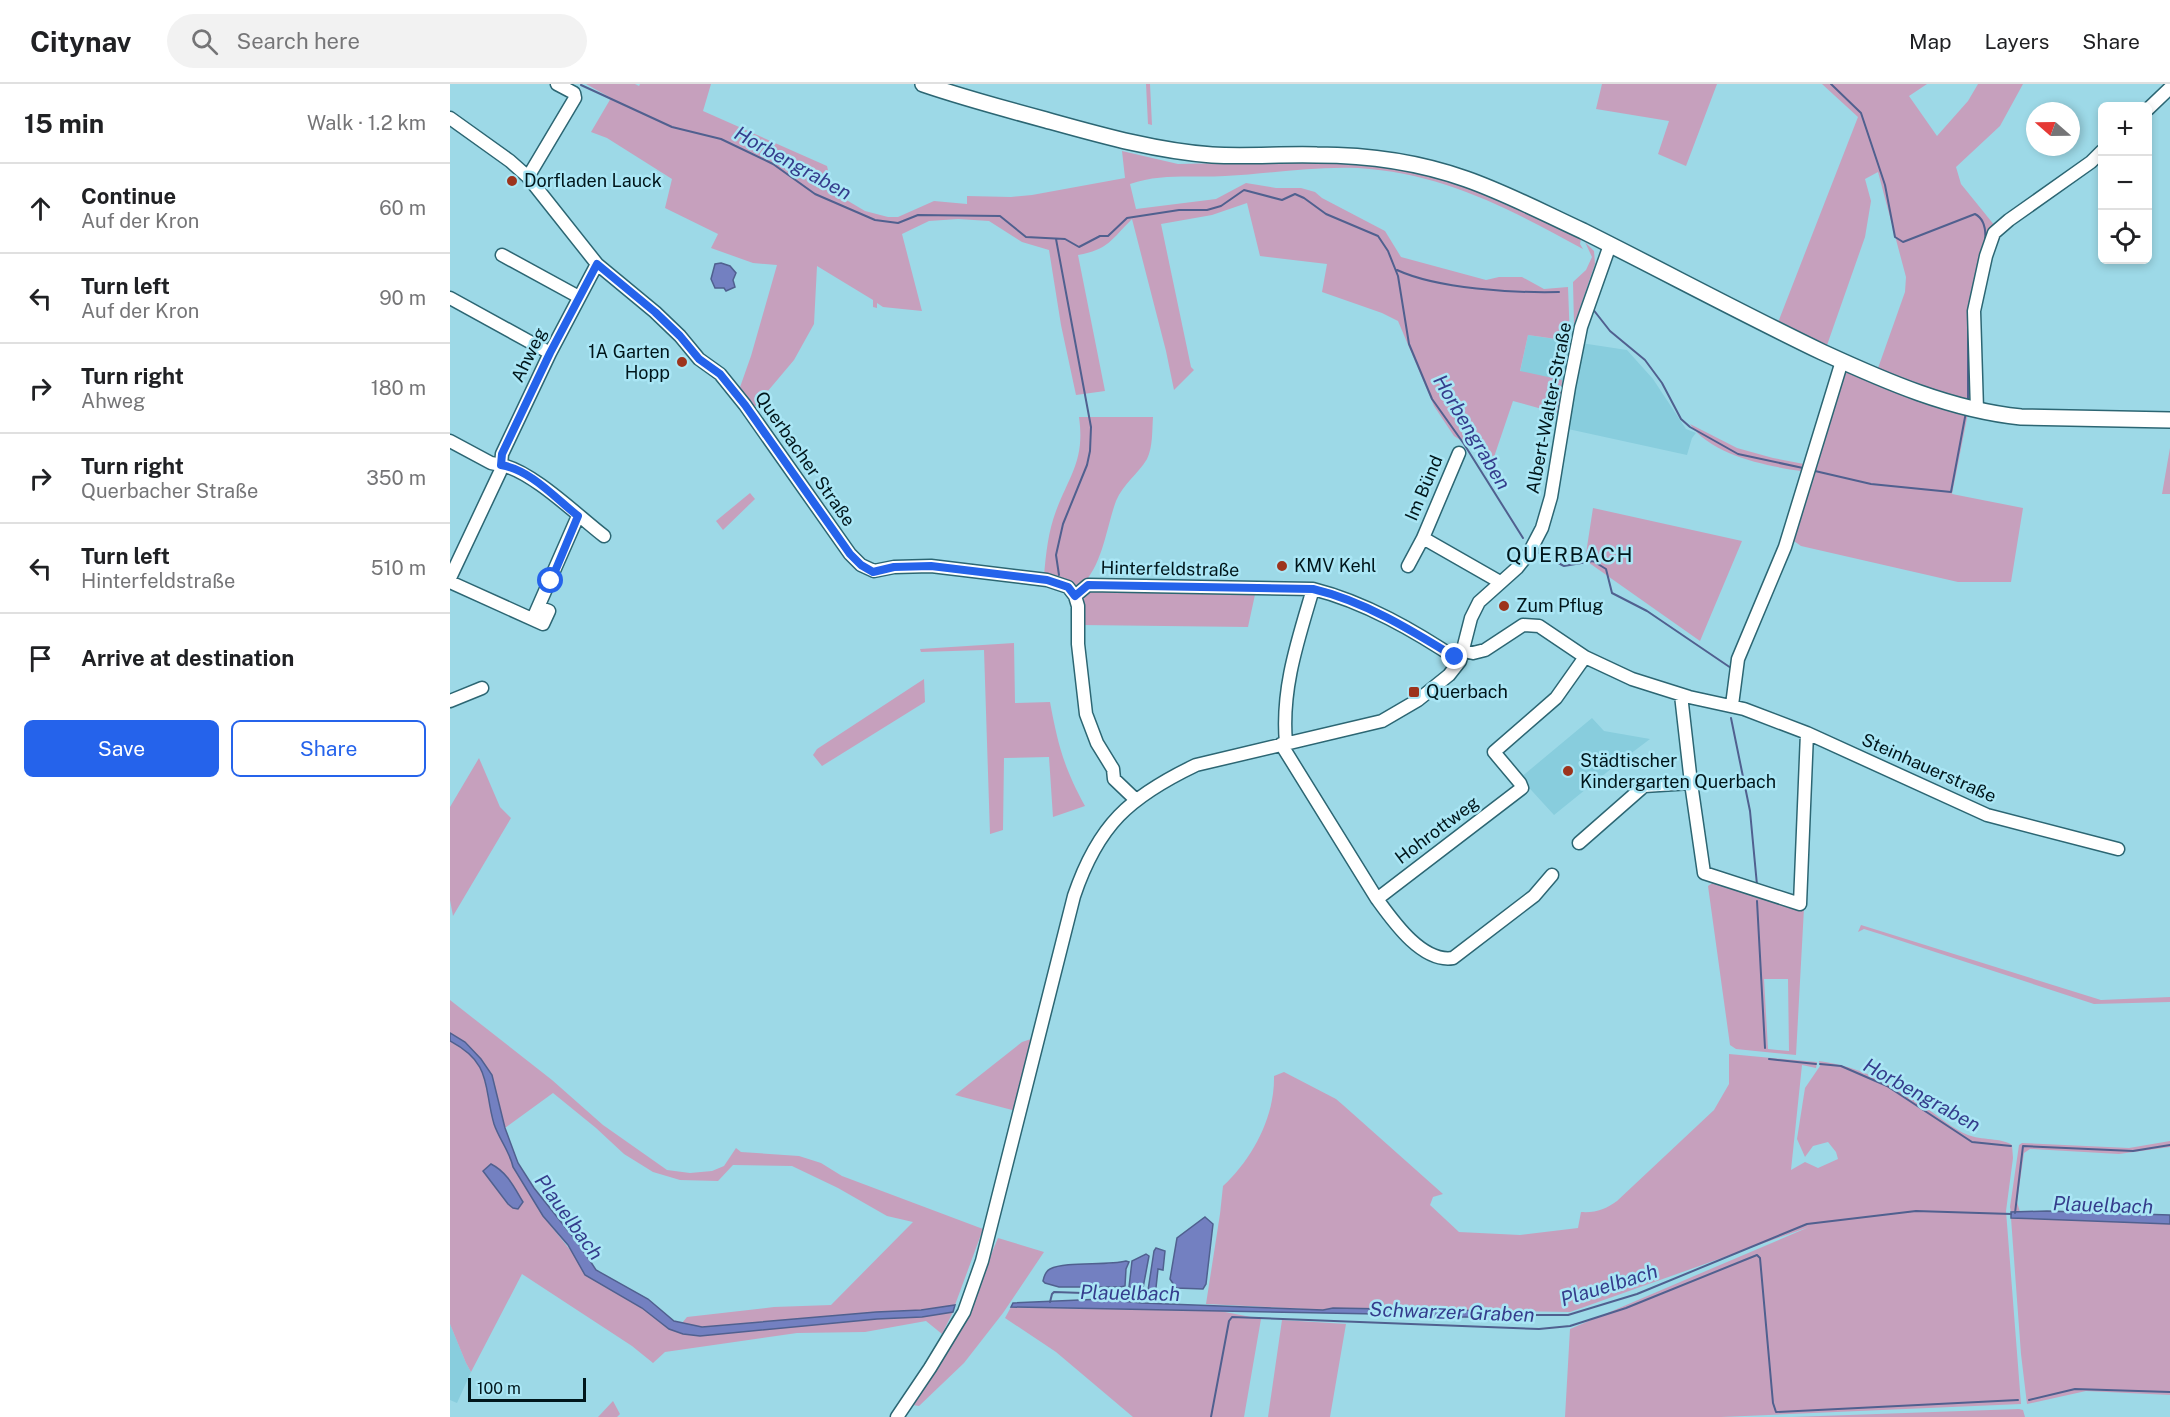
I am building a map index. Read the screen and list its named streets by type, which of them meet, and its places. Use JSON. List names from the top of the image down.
{
  "streets": {
    "street": [
      "Ahweg",
      "Albert-Walter-Straße",
      "Querbacher Straße",
      "Im Bünd",
      "Hinterfeldstraße",
      "Steinhauerstraße",
      "Hohrottweg"
    ]
  },
  "crossings": [
    ["Ahweg", "Querbacher Straße"],
    ["Albert-Walter-Straße", "Im Bünd"],
    ["Albert-Walter-Straße", "Hinterfeldstraße"],
    ["Albert-Walter-Straße", "Steinhauerstraße"],
    ["Querbacher Straße", "Hinterfeldstraße"],
    ["Hinterfeldstraße", "Steinhauerstraße"],
    ["Steinhauerstraße", "Hohrottweg"]
  ],
  "districts": ["QUERBACH"],
  "water": ["Horbengraben", "Plauelbach", "Schwarzer Graben"],
  "places": {
    "other": [
      "Dorfladen Lauck",
      "1A Garten Hopp",
      "KMV Kehl",
      "Zum Pflug",
      "Städtischer Kindergarten Querbach"
    ],
    "transit": ["Querbach"]
  },
  "scale_bar": "100 m",
  "north": "left",
  "page": {
    "header": "Citynav",
    "search": "Search here",
    "nav": ["Map", "Layers", "Share"],
    "heading": ["15 min", "Walk · 1.2 km"],
    "map_buttons": ["+", "−"],
    "list": [
      ["Continue", "Auf der Kron", "60 m"],
      ["Turn left", "Auf der Kron", "90 m"],
      ["Turn right", "Ahweg", "180 m"],
      ["Turn right", "Querbacher Straße", "350 m"],
      ["Turn left", "Hinterfeldstraße", "510 m"],
      "Arrive at destination"
    ],
    "buttons": ["Save", "Share"],
    "scale": "100 m"
  }
}
